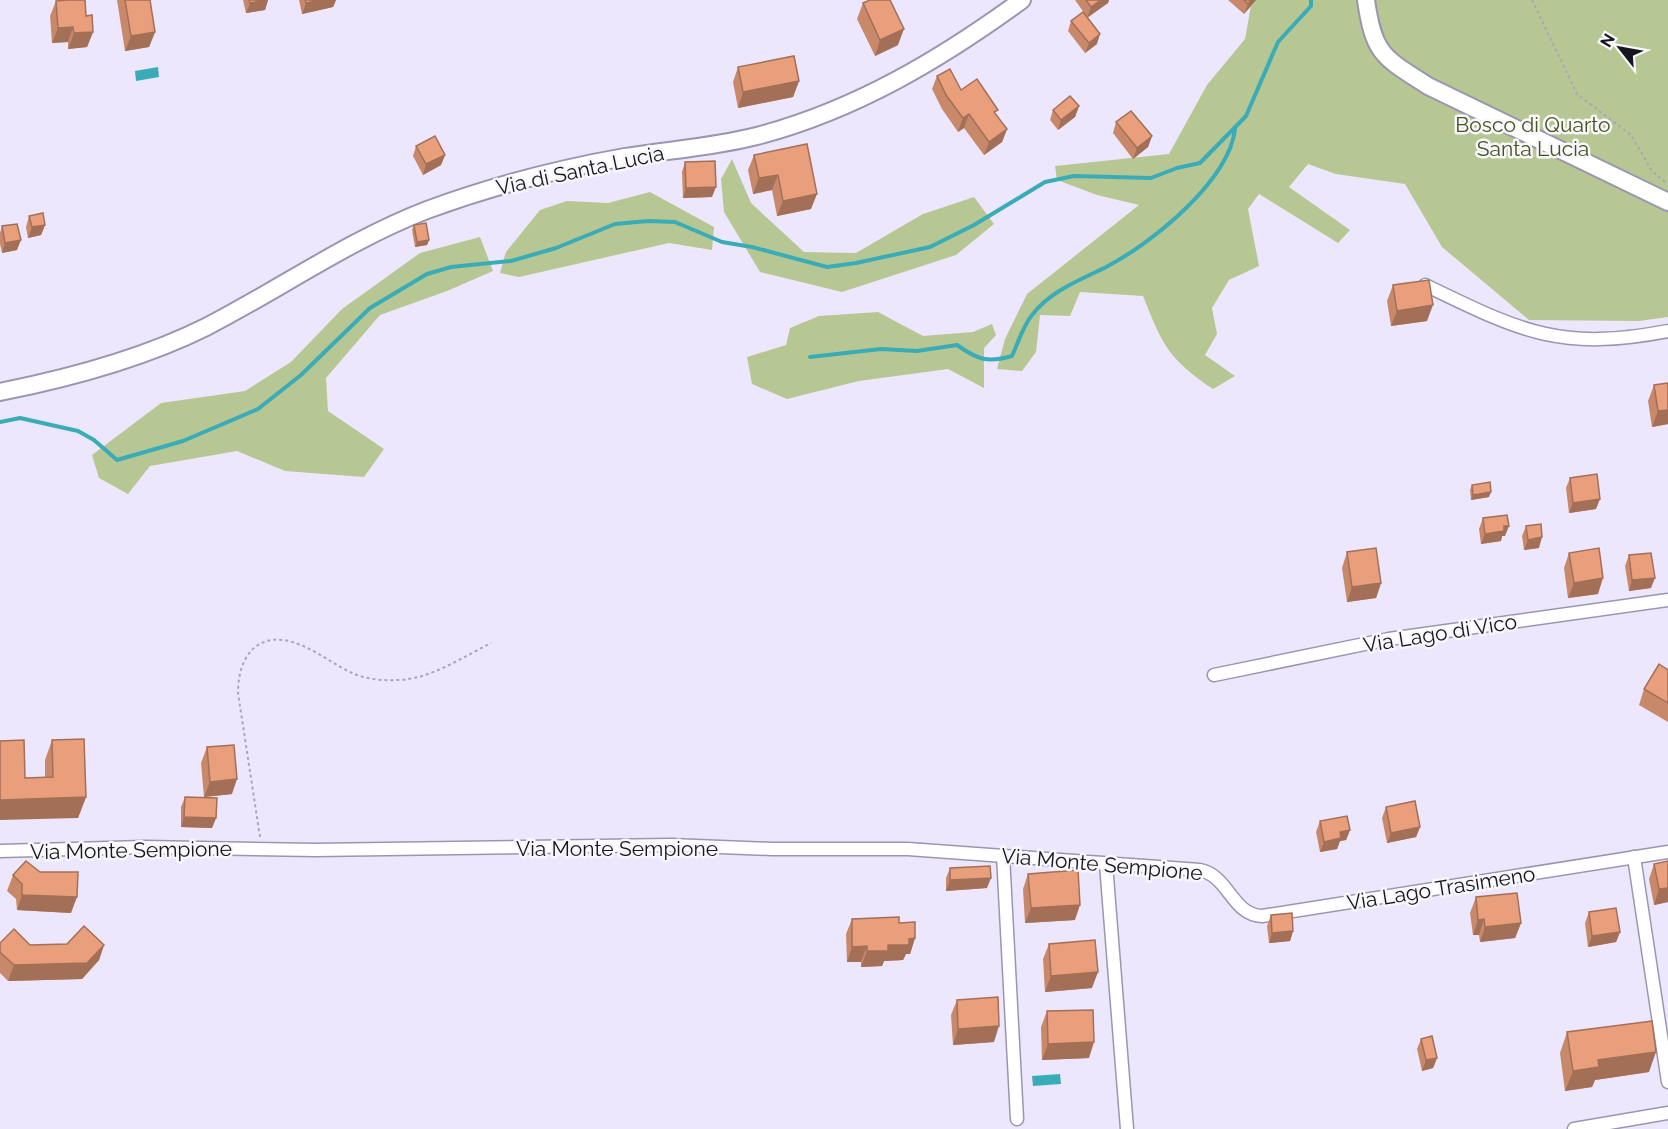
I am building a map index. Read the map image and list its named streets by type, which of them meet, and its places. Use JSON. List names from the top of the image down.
{
  "streets": {
    "street": [
      "Via di Santa Lucia",
      "Via Lago di Vico",
      "Via Monte Sempione",
      "Via Lago Trasimeno"
    ]
  },
  "crossings": [
    ["Via Monte Sempione", "Via Lago Trasimeno"]
  ],
  "parks": ["Bosco di Quarto Santa Lucia"],
  "north": "top left"
}
